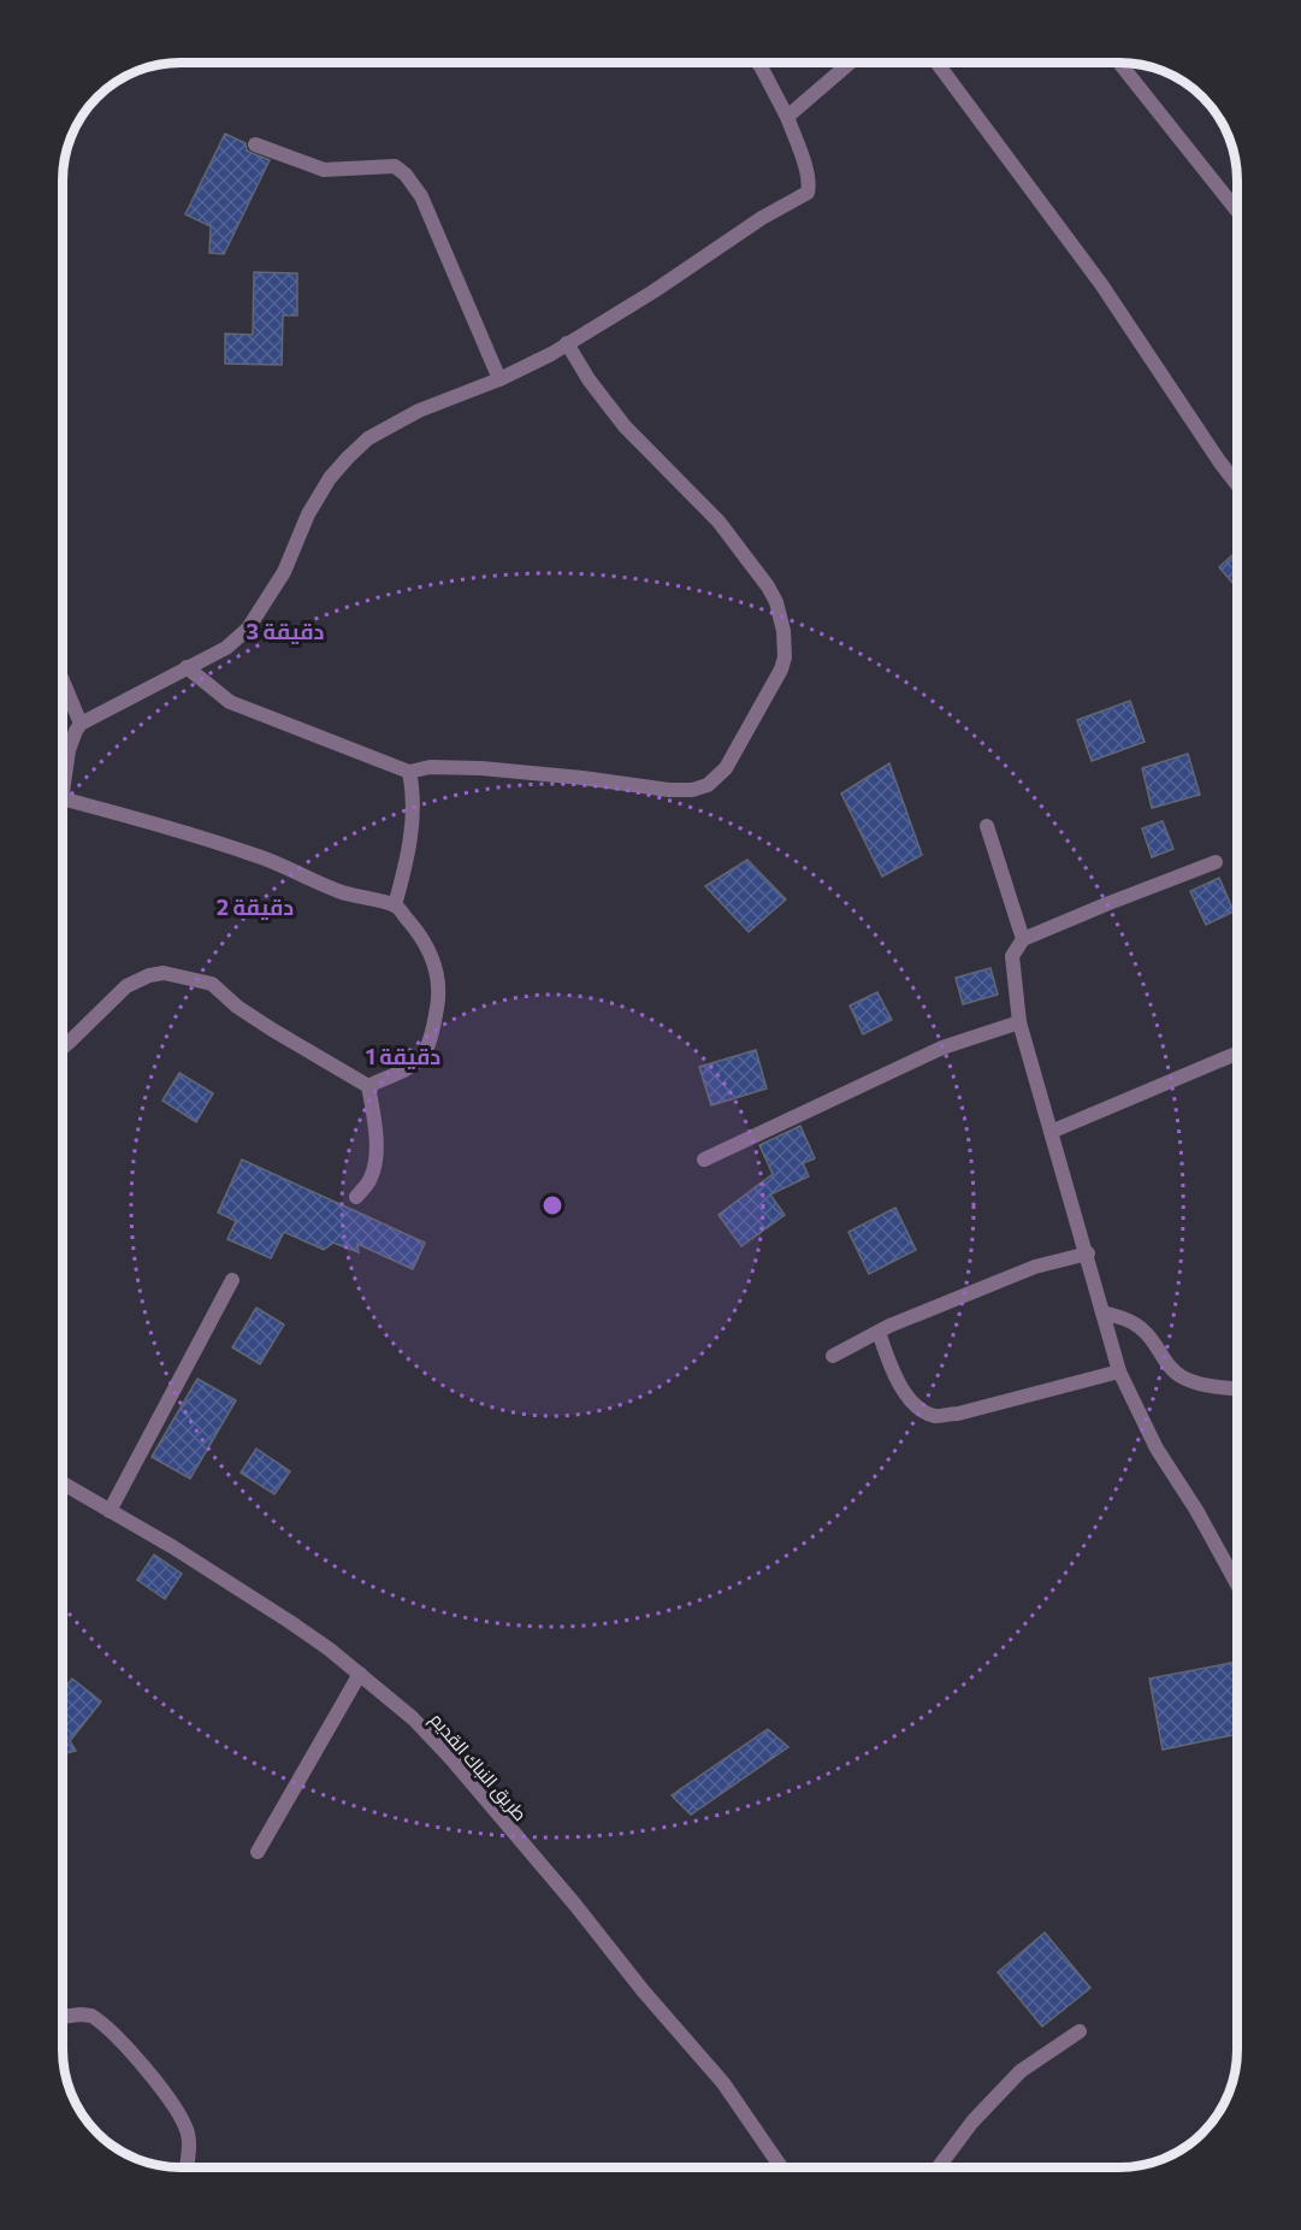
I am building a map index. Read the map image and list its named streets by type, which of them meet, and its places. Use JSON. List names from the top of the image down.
{
  "streets": {
    "street": ["طريق النباك القديم"]
  },
  "rings": ["3 دقيقة", "2 دقيقة", "1 دقيقة"]
}
